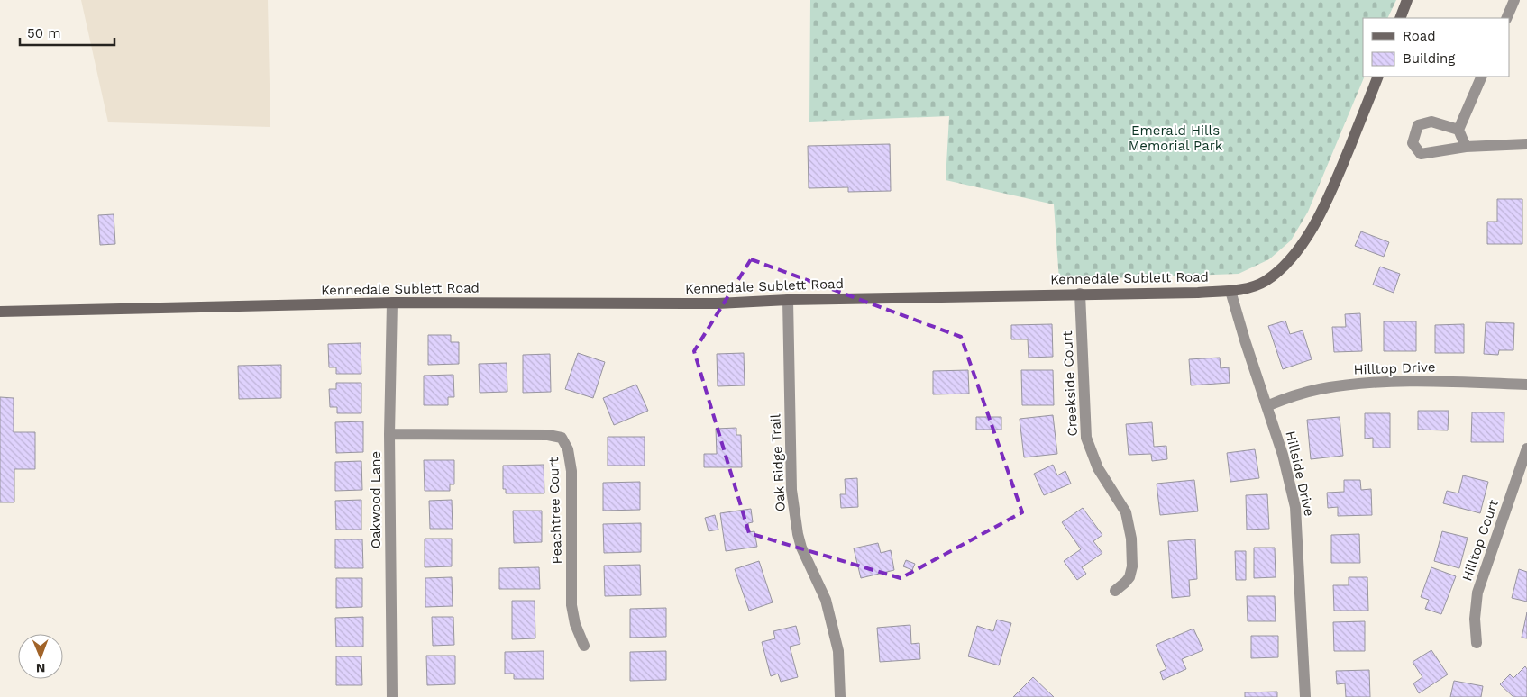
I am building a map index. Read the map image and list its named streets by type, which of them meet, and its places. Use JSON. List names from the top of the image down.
{
  "streets": {
    "main road": ["Kennedale Sublett Road"],
    "street": [
      "Hilltop Drive",
      "Creekside Court",
      "Oak Ridge Trail",
      "Hillside Drive",
      "Oakwood Lane",
      "Peachtree Court",
      "Hilltop Court"
    ]
  },
  "crossings": [
    ["Kennedale Sublett Road", "Creekside Court"],
    ["Kennedale Sublett Road", "Oak Ridge Trail"],
    ["Kennedale Sublett Road", "Hillside Drive"],
    ["Kennedale Sublett Road", "Oakwood Lane"],
    ["Hilltop Drive", "Hillside Drive"],
    ["Oakwood Lane", "Peachtree Court"]
  ],
  "parks": ["Emerald Hills Memorial Park"],
  "legend": ["Road", "Building"],
  "scale_bar": "50 m",
  "north": "bottom"
}
